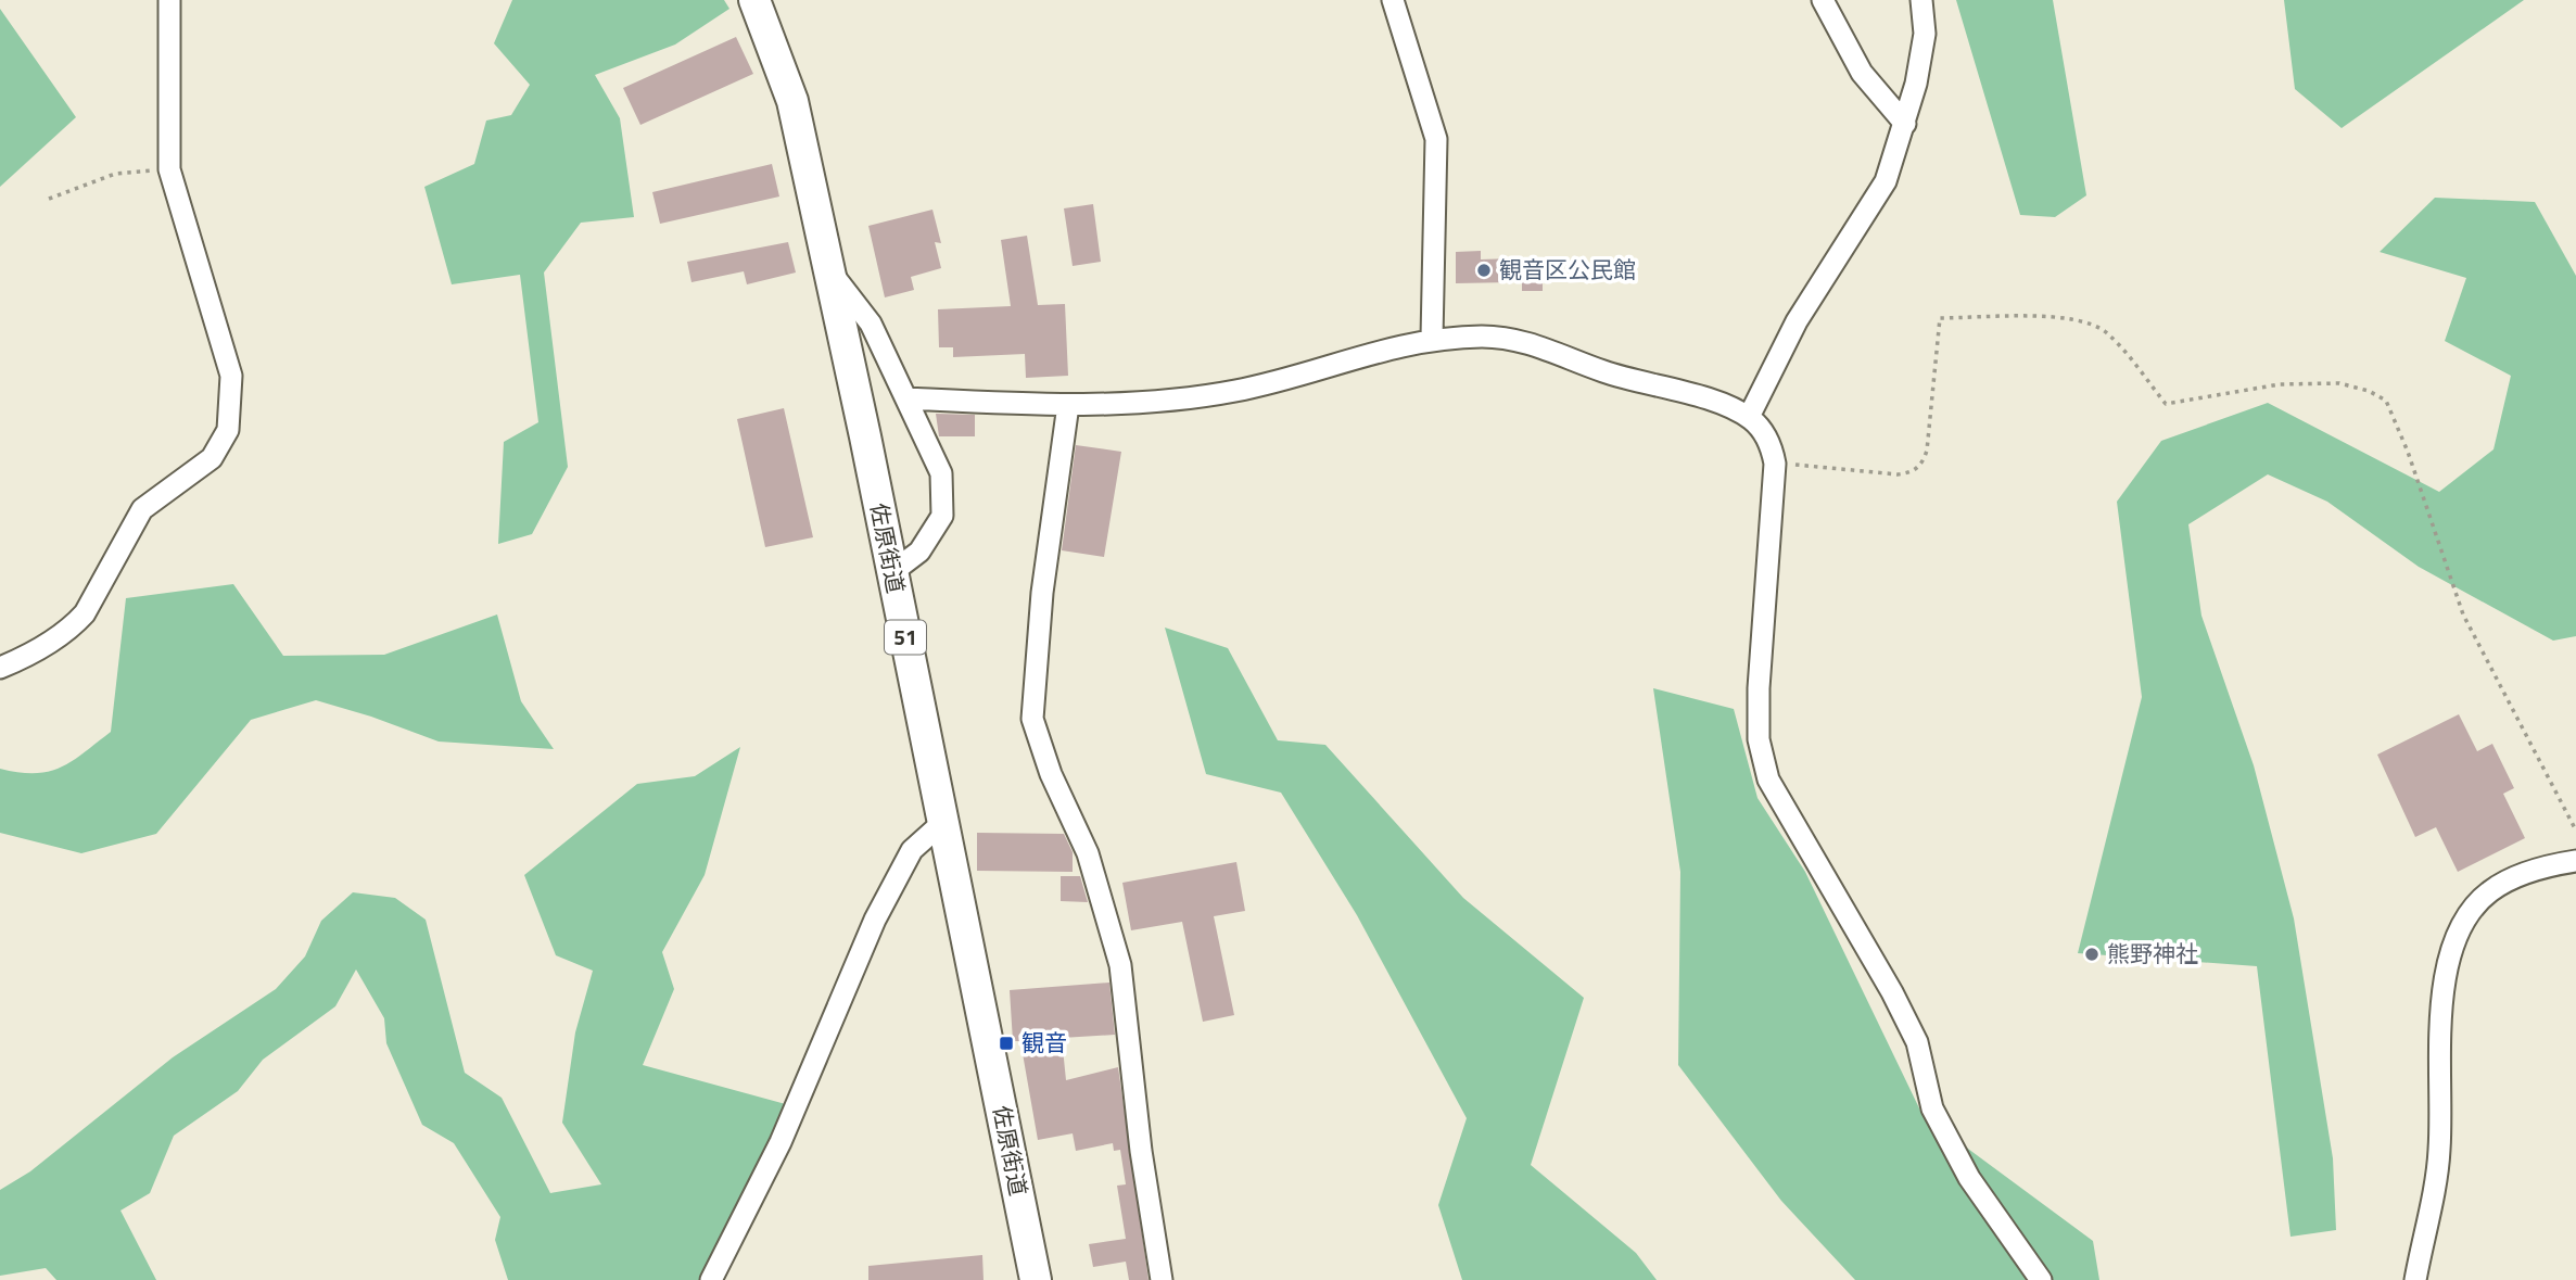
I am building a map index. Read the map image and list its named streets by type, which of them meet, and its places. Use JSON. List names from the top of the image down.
{
  "streets": {
    "highway": ["佐原街道", "51"]
  },
  "places": {
    "other": ["観音区公民館", "熊野神社"],
    "transit": ["観音"]
  }
}
